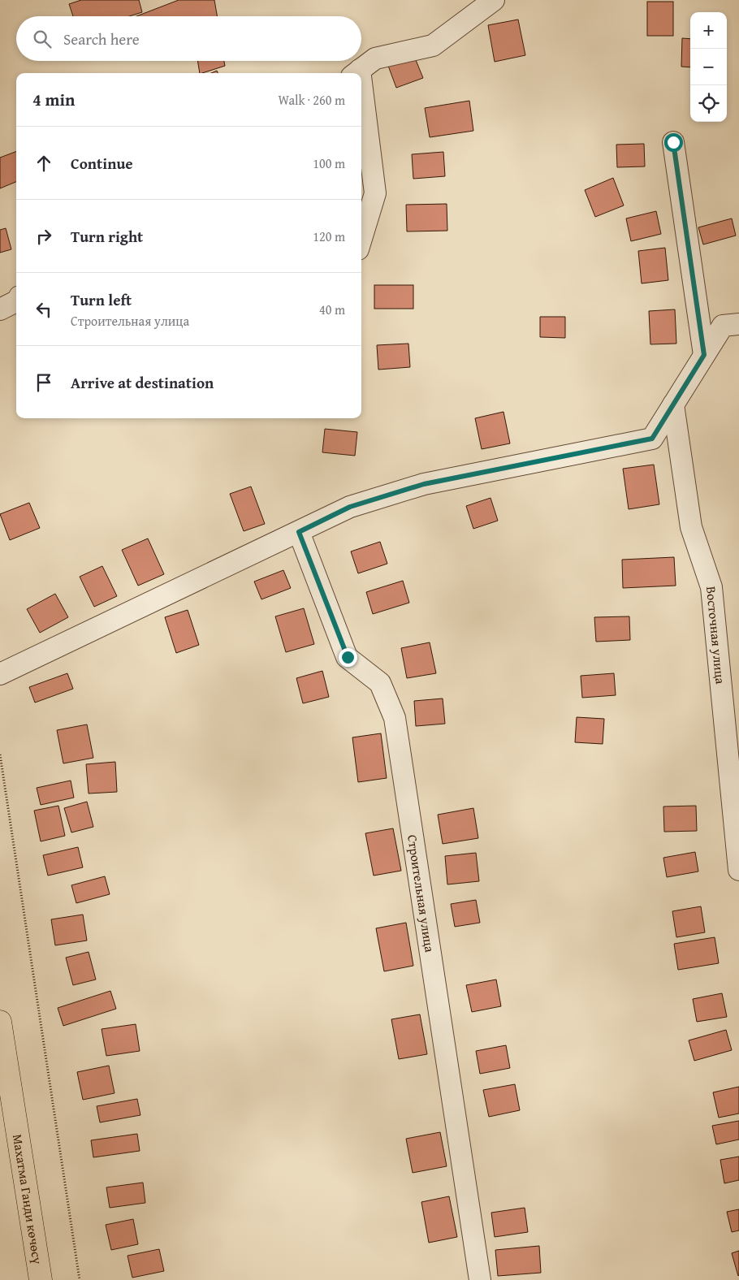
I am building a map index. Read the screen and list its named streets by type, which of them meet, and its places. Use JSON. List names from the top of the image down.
{
  "streets": {
    "main road": ["Махатма Ганди көчөсү"],
    "street": ["Восточная улица", "Строительная улица"]
  },
  "page": {
    "map_buttons": ["+", "−"],
    "search": "Search here",
    "heading": ["4 min", "Walk · 260 m"],
    "list": [
      ["Continue", "100 m"],
      ["Turn right", "120 m"],
      ["Turn left", "Строительная улица", "40 m"],
      "Arrive at destination"
    ]
  }
}
